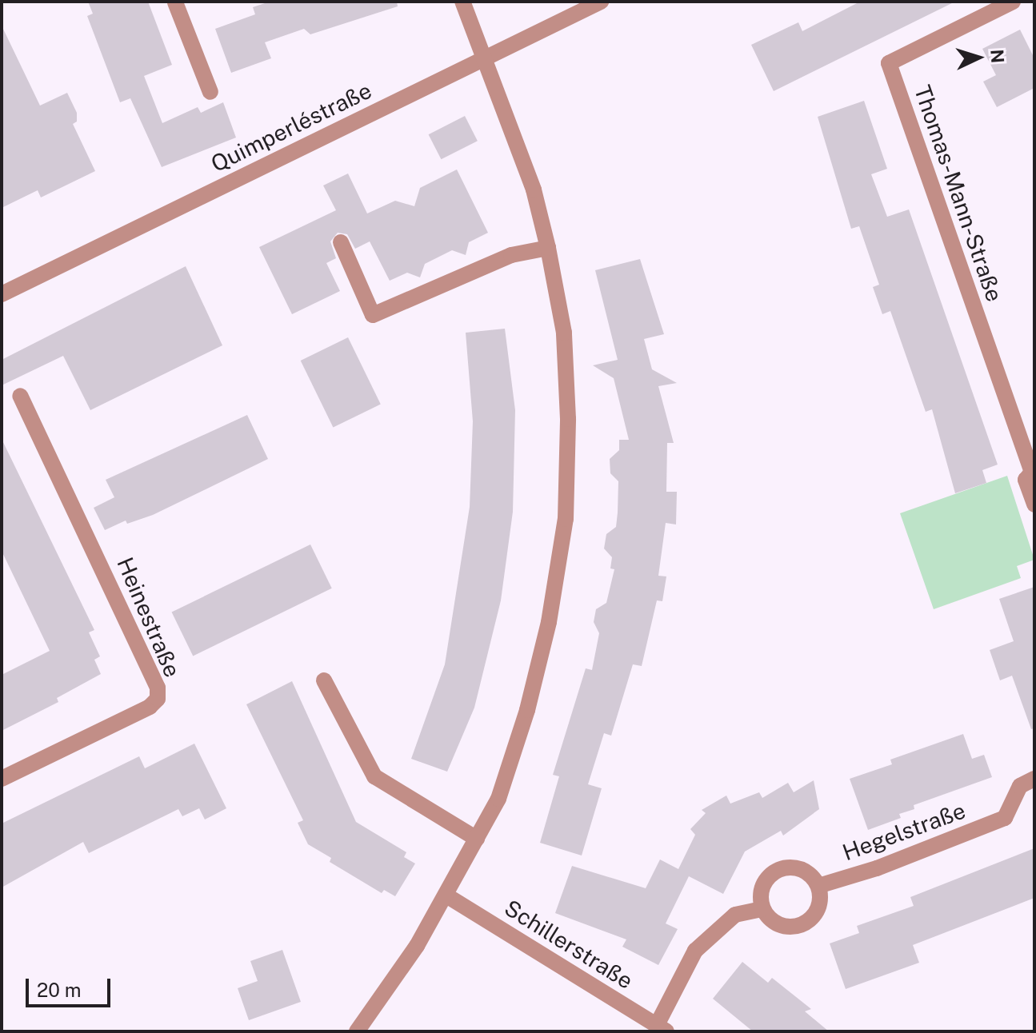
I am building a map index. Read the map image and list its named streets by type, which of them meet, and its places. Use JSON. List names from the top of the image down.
{
  "streets": {
    "street": [
      "Quimperléstraße",
      "Thomas-Mann-Straße",
      "Heinestraße",
      "Hegelstraße",
      "Schillerstraße"
    ]
  },
  "scale_bar": "20 m",
  "north": "right"
}
